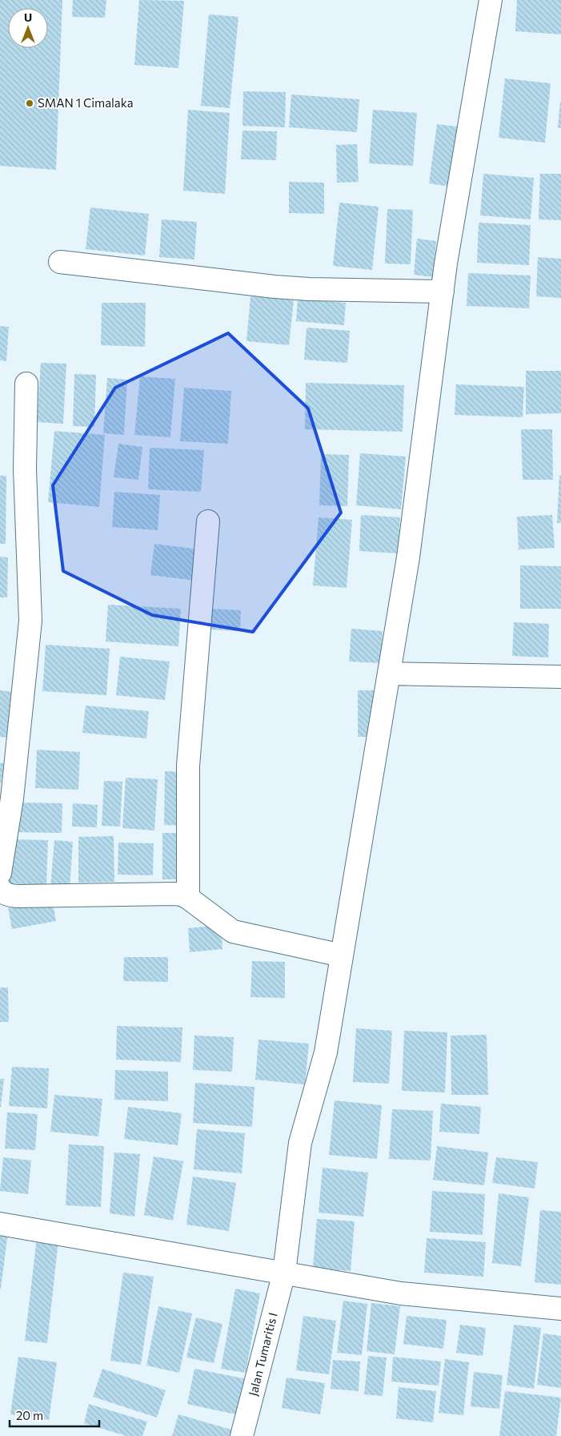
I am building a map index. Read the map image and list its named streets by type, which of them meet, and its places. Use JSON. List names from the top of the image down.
{
  "streets": {
    "street": ["Jalan Tumaritis I"]
  },
  "places": ["SMAN 1 Cimalaka"],
  "scale_bar": "20 m",
  "north": "top"
}
